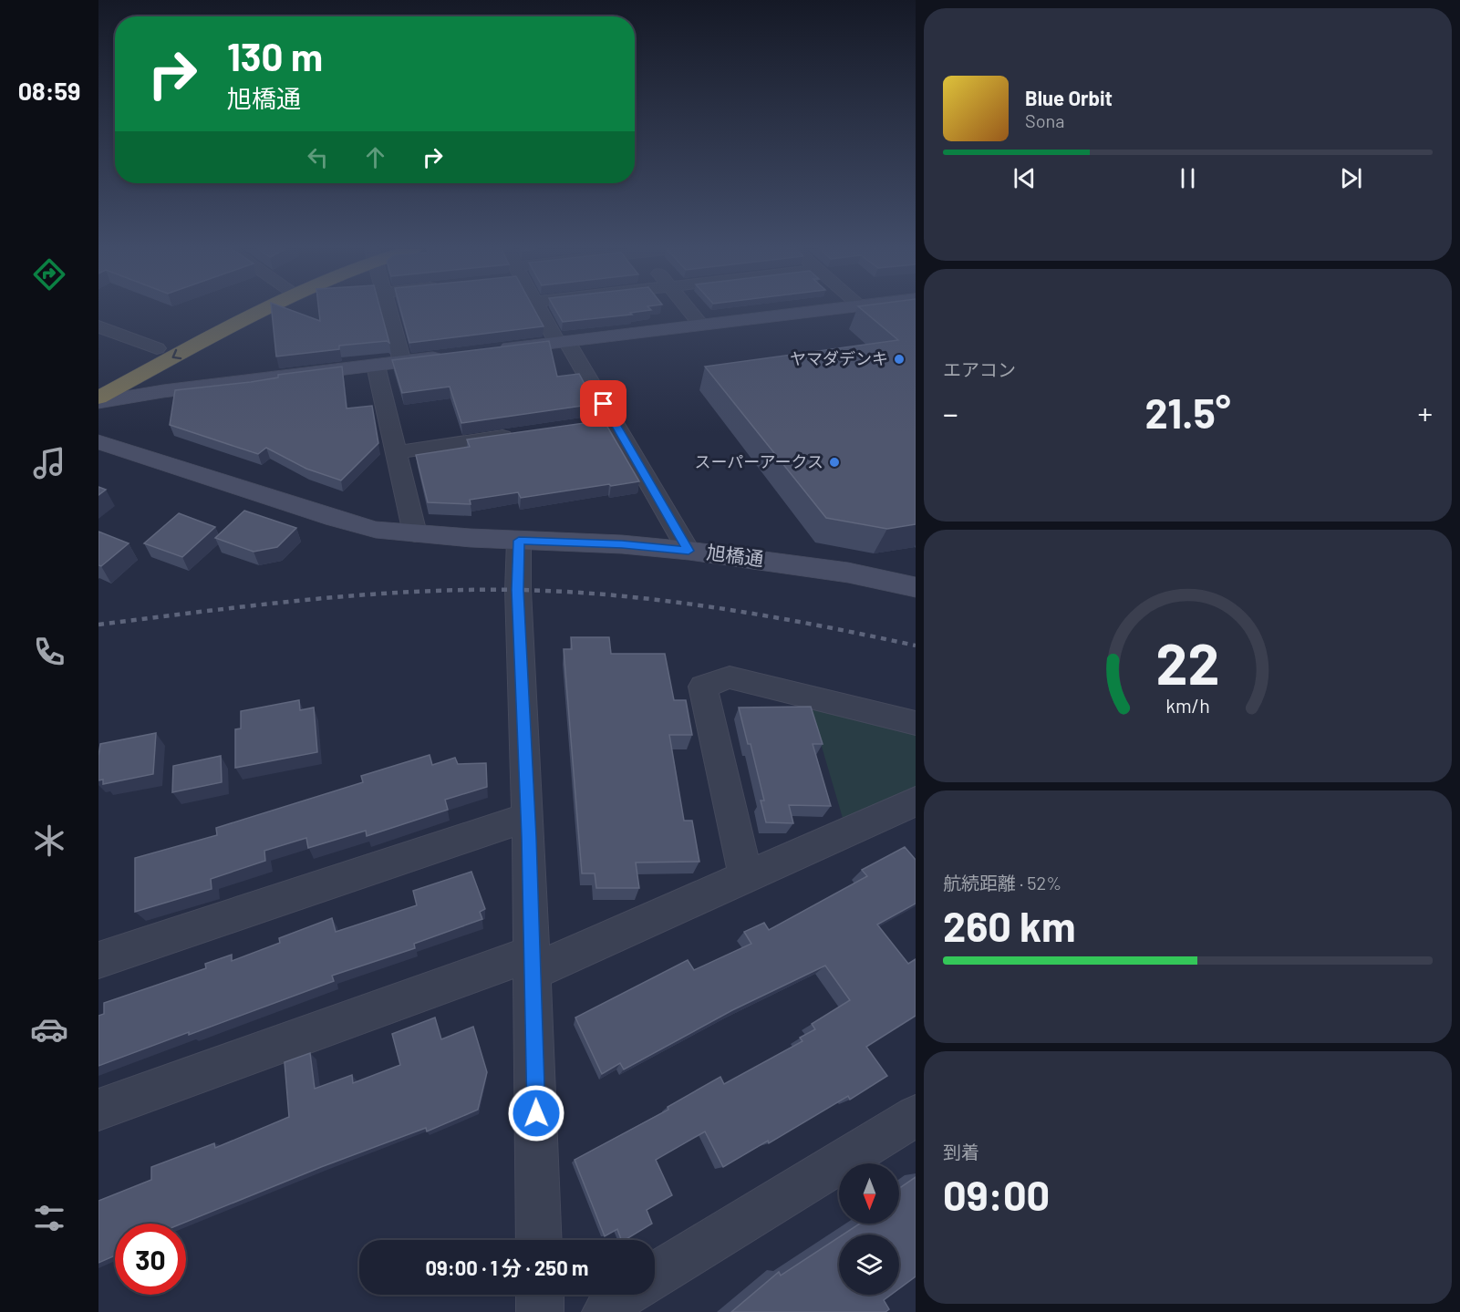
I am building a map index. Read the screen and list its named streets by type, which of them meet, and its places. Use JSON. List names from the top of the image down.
{
  "streets": {
    "street": ["旭橋通"]
  },
  "places": ["ヤマダデンキ", "スーパーアークス"],
  "north": "bottom",
  "page": {
    "tabs": "08:59",
    "turn": ["130 m", "旭橋通"],
    "song": ["Blue Orbit", "Sona"],
    "tile": [
      "エアコン",
      ["航続距離 · 52%", "260 km"],
      ["到着", "09:00"]
    ],
    "heat": ["−", "21.5°", "+"],
    "limit": "30",
    "trip": "09:00 · 1 分 · 250 m",
    "gauge": ["22", "km/h"]
  }
}
